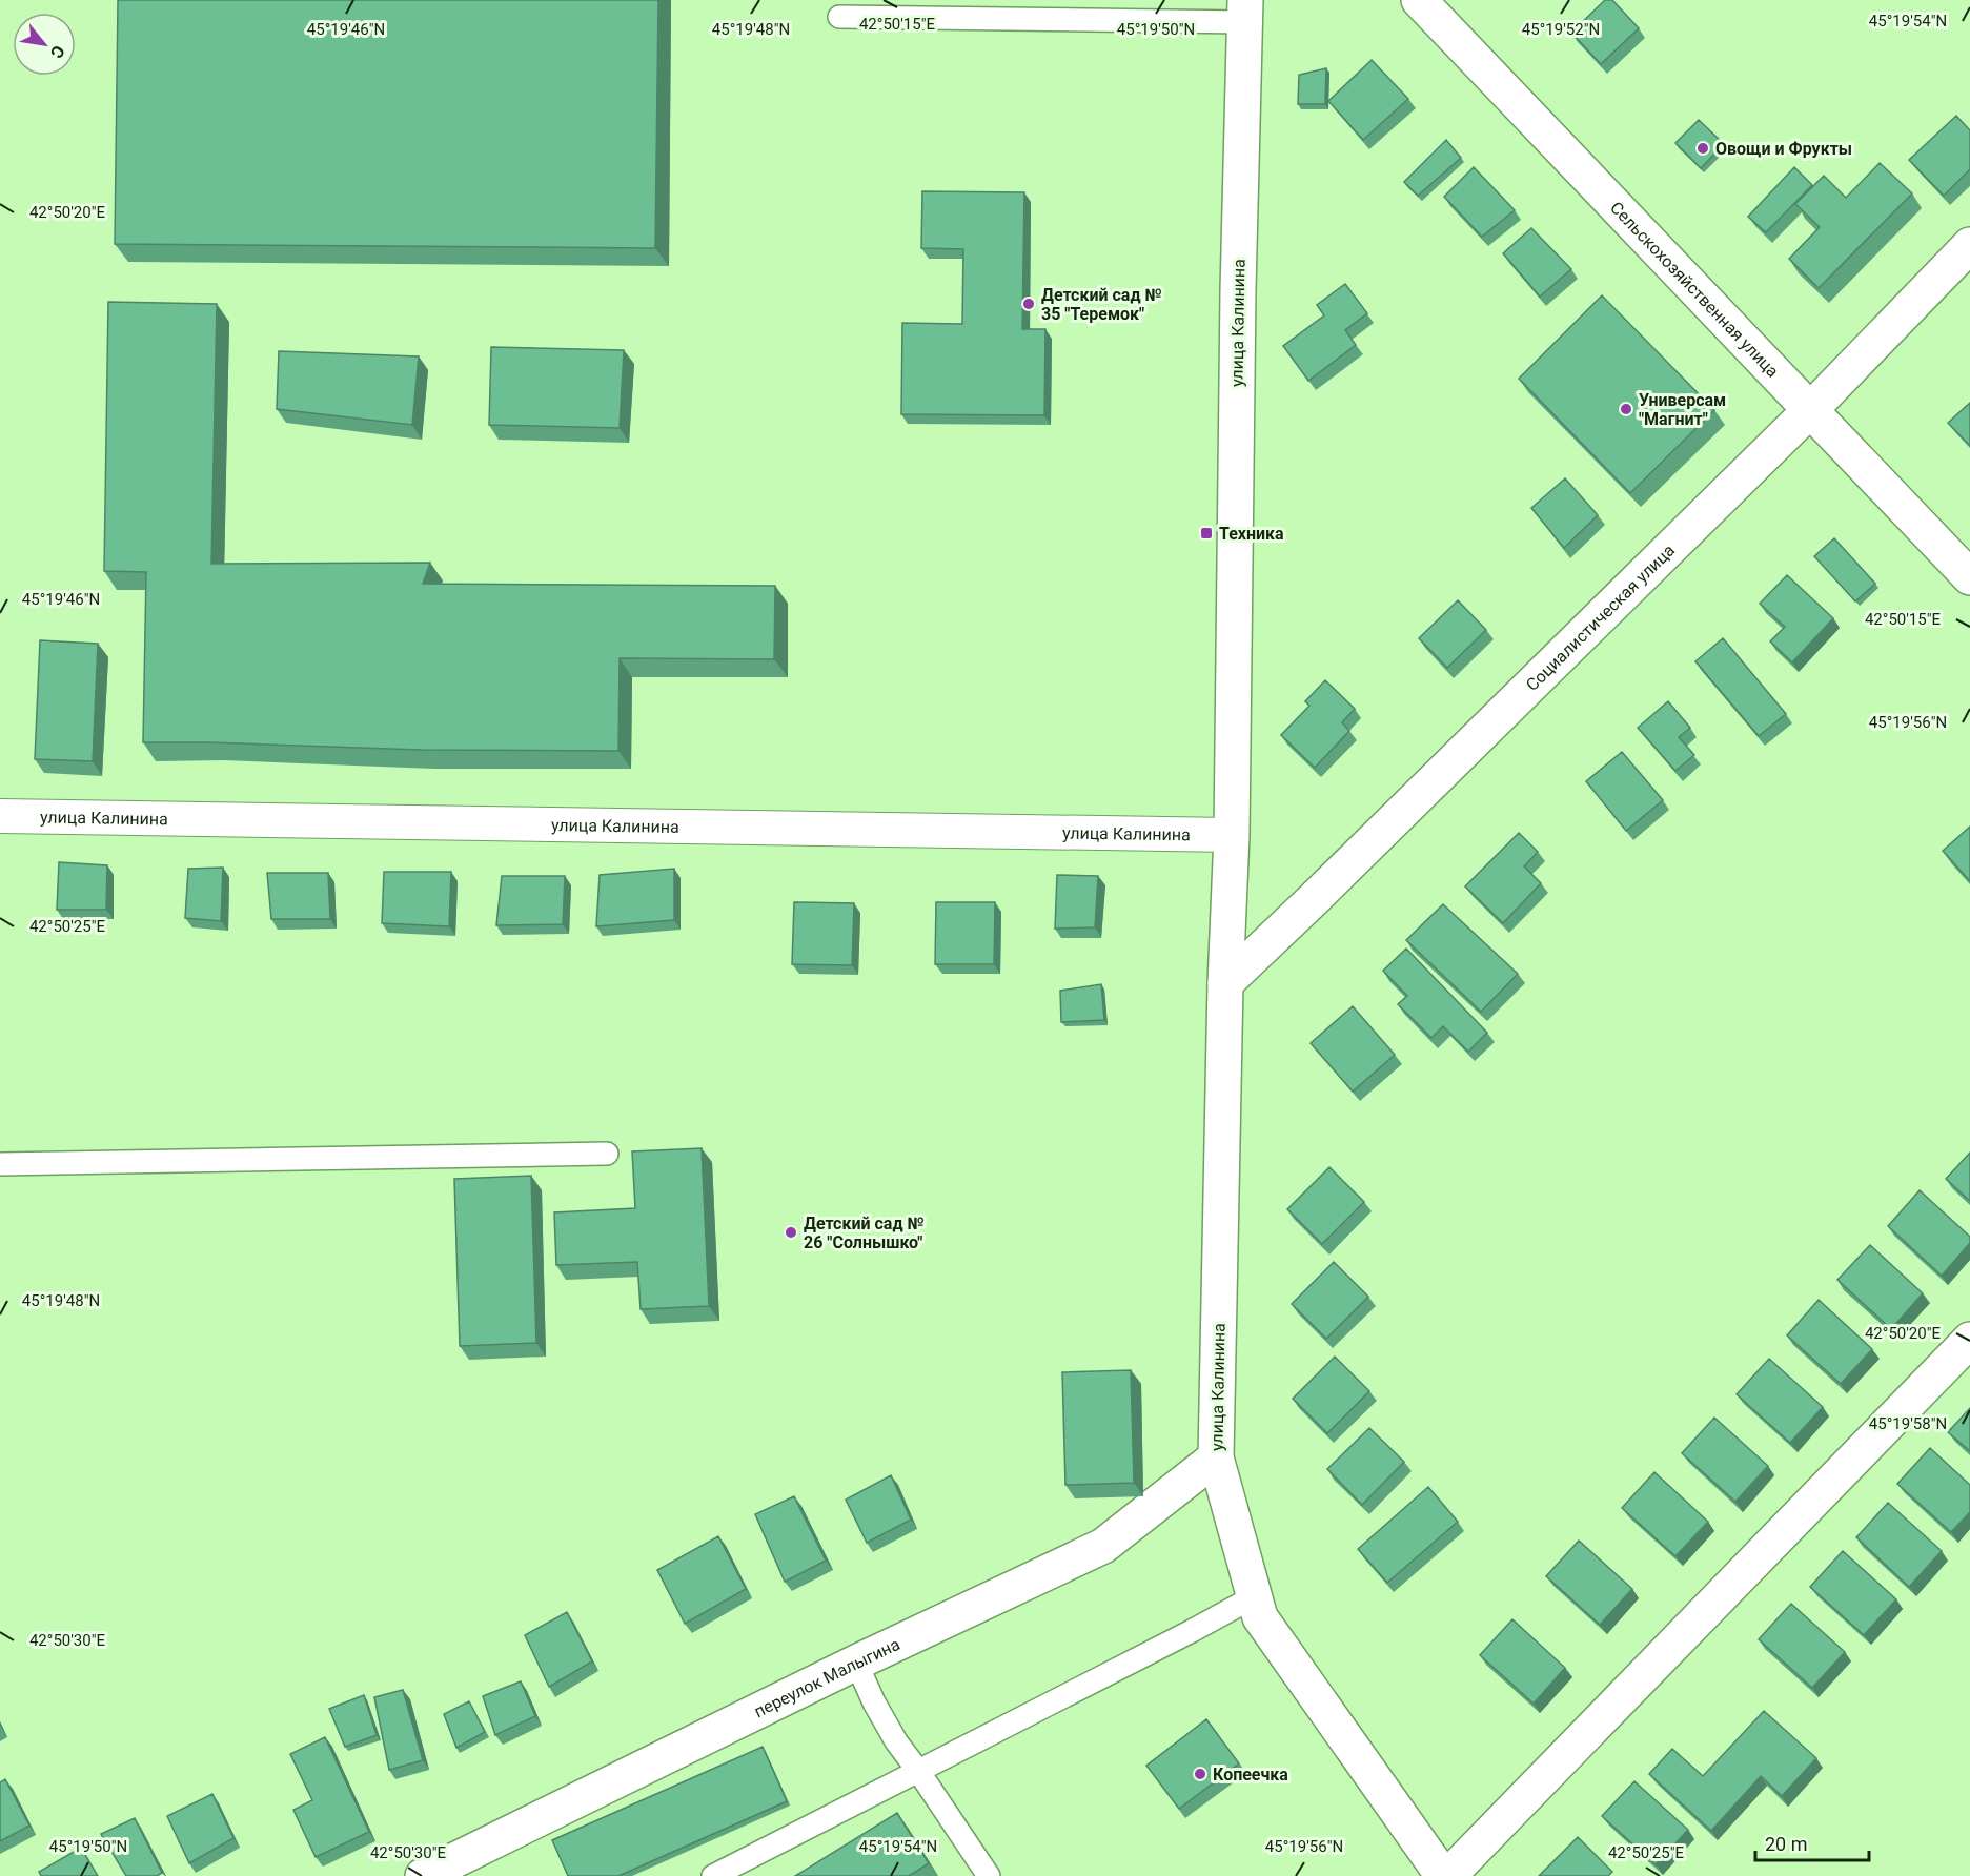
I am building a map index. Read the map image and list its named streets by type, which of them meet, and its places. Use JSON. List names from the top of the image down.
{
  "streets": {
    "main road": [
      "Сельскохозяйственная улица",
      "улица Калинина",
      "Социалистическая улица",
      "переулок Малыгина"
    ]
  },
  "crossings": [
    ["Сельскохозяйственная улица", "Социалистическая улица"],
    ["улица Калинина", "Социалистическая улица"],
    ["улица Калинина", "переулок Малыгина"]
  ],
  "places": {
    "other": [
      "Овощи и Фрукты",
      "Детский сад № 35 \"Теремок\"",
      "Универсам \"Магнит\"",
      "Детский сад № 26 \"Солнышко\"",
      "Копеечка"
    ],
    "transit": ["Техника"]
  },
  "scale_bar": "20 m",
  "north": "bottom right",
  "coordinates": [
    "45°19'54\"N",
    "42°50'15\"E",
    "45°19'46\"N",
    "45°19'48\"N",
    "45°19'50\"N",
    "45°19'52\"N",
    "42°50'20\"E",
    "45°19'56\"N",
    "42°50'25\"E",
    "45°19'58\"N",
    "42°50'30\"E"
  ]
}
